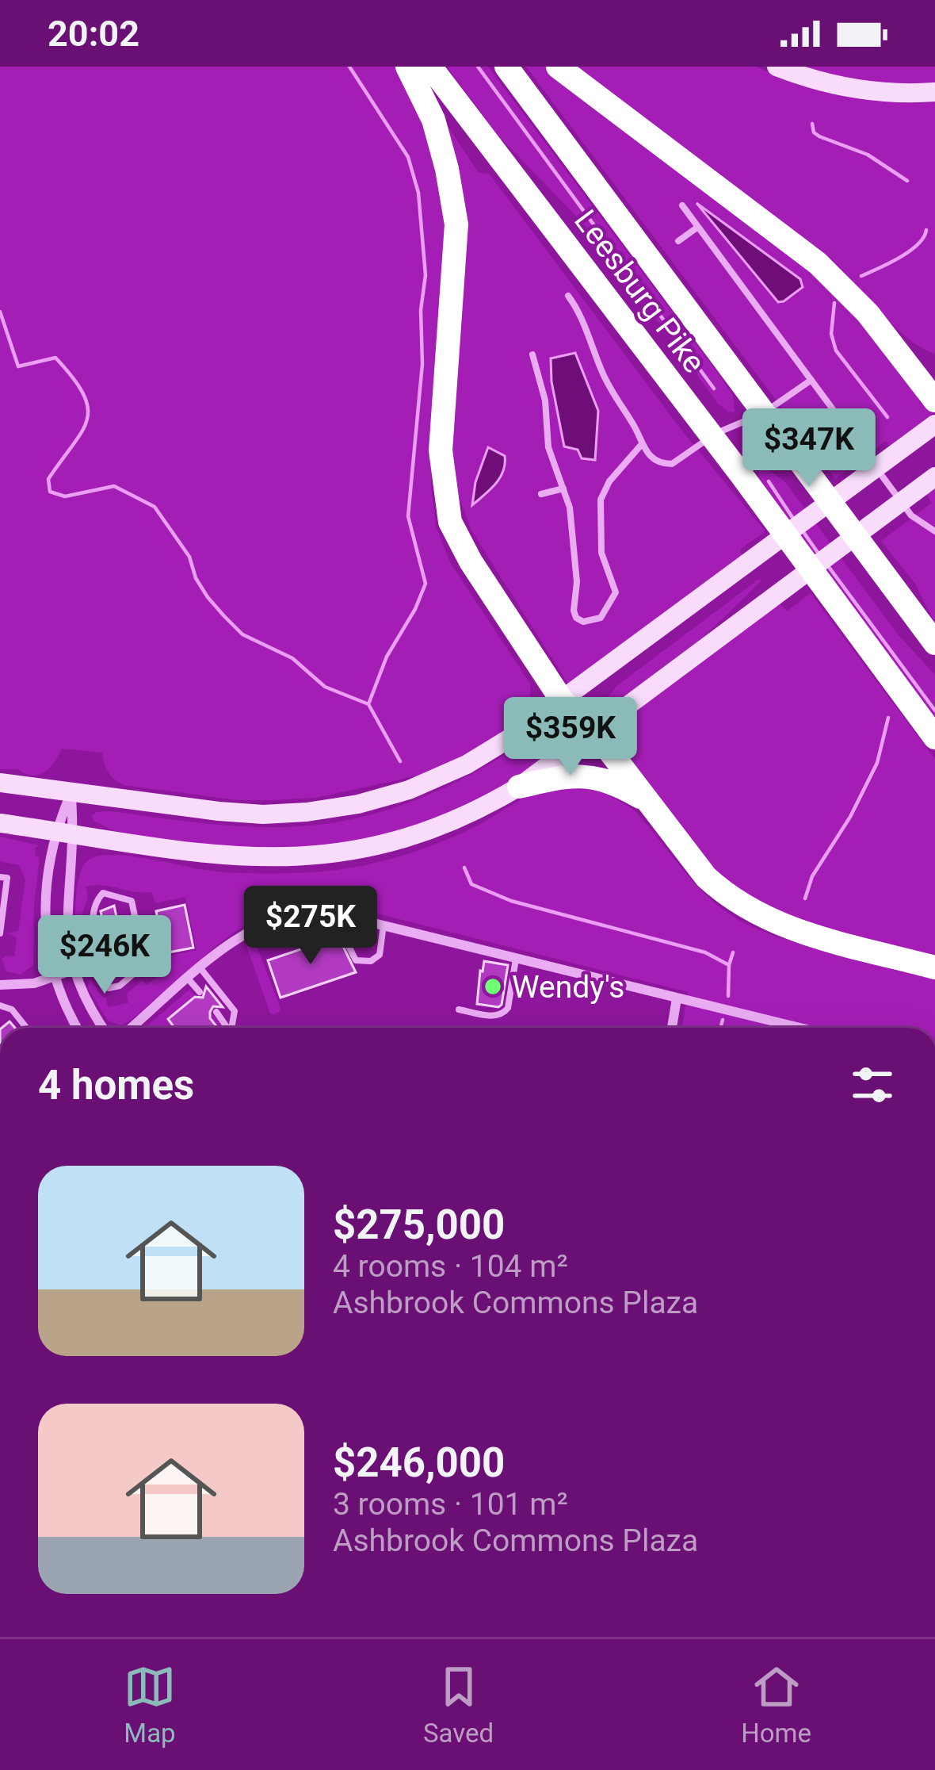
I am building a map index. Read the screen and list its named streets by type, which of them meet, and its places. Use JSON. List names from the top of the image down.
{
  "streets": {
    "highway": ["Leesburg Pike"]
  },
  "places": ["Wendy's"],
  "page": {
    "status": "20:02",
    "price": [
      "$347K",
      "$359K",
      "$275K",
      "$246K"
    ],
    "heading": "4 homes",
    "list": [
      {
        "name": "$275,000",
        "note": "4 rooms · 104 m² · Ashbrook Commons Plaza"
      },
      {
        "name": "$246,000",
        "note": "3 rooms · 101 m² · Ashbrook Commons Plaza"
      }
    ],
    "tabs": ["Map", "Saved", "Home"]
  }
}
